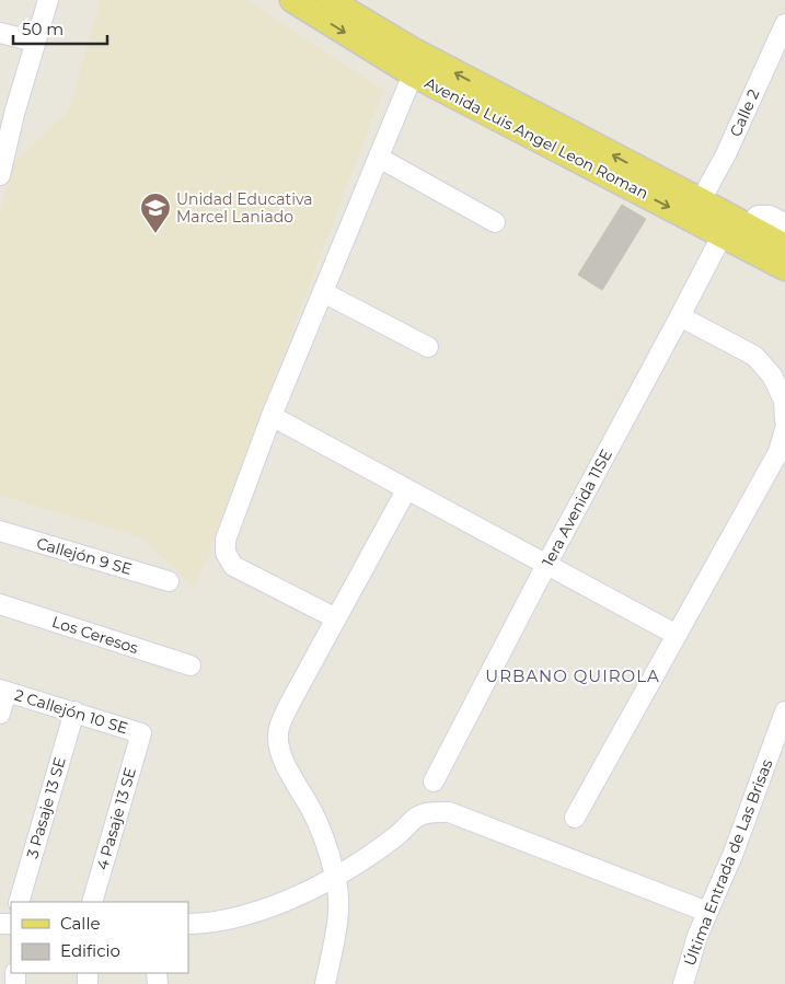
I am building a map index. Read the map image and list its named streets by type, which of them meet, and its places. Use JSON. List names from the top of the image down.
{
  "streets": {
    "main road": ["Avenida Luis Angel Leon Roman"],
    "street": [
      "Calle 2",
      "1era Avenida 11SE",
      "Callejón 9 SE",
      "Los Ceresos",
      "2 Callejón 10 SE",
      "3 Pasaje 13 SE",
      "4 Pasaje 13 SE",
      "Última Entrada de Las Brisas"
    ]
  },
  "crossings": [
    ["Calle 2", "Avenida Luis Angel Leon Roman"],
    ["Avenida Luis Angel Leon Roman", "1era Avenida 11SE"],
    ["2 Callejón 10 SE", "3 Pasaje 13 SE"],
    ["2 Callejón 10 SE", "4 Pasaje 13 SE"]
  ],
  "districts": ["URBANO QUIROLA"],
  "places": {
    "school or university": ["Unidad Educativa Marcel Laniado"]
  },
  "legend": ["Calle", "Edificio"],
  "scale_bar": "50 m"
}
